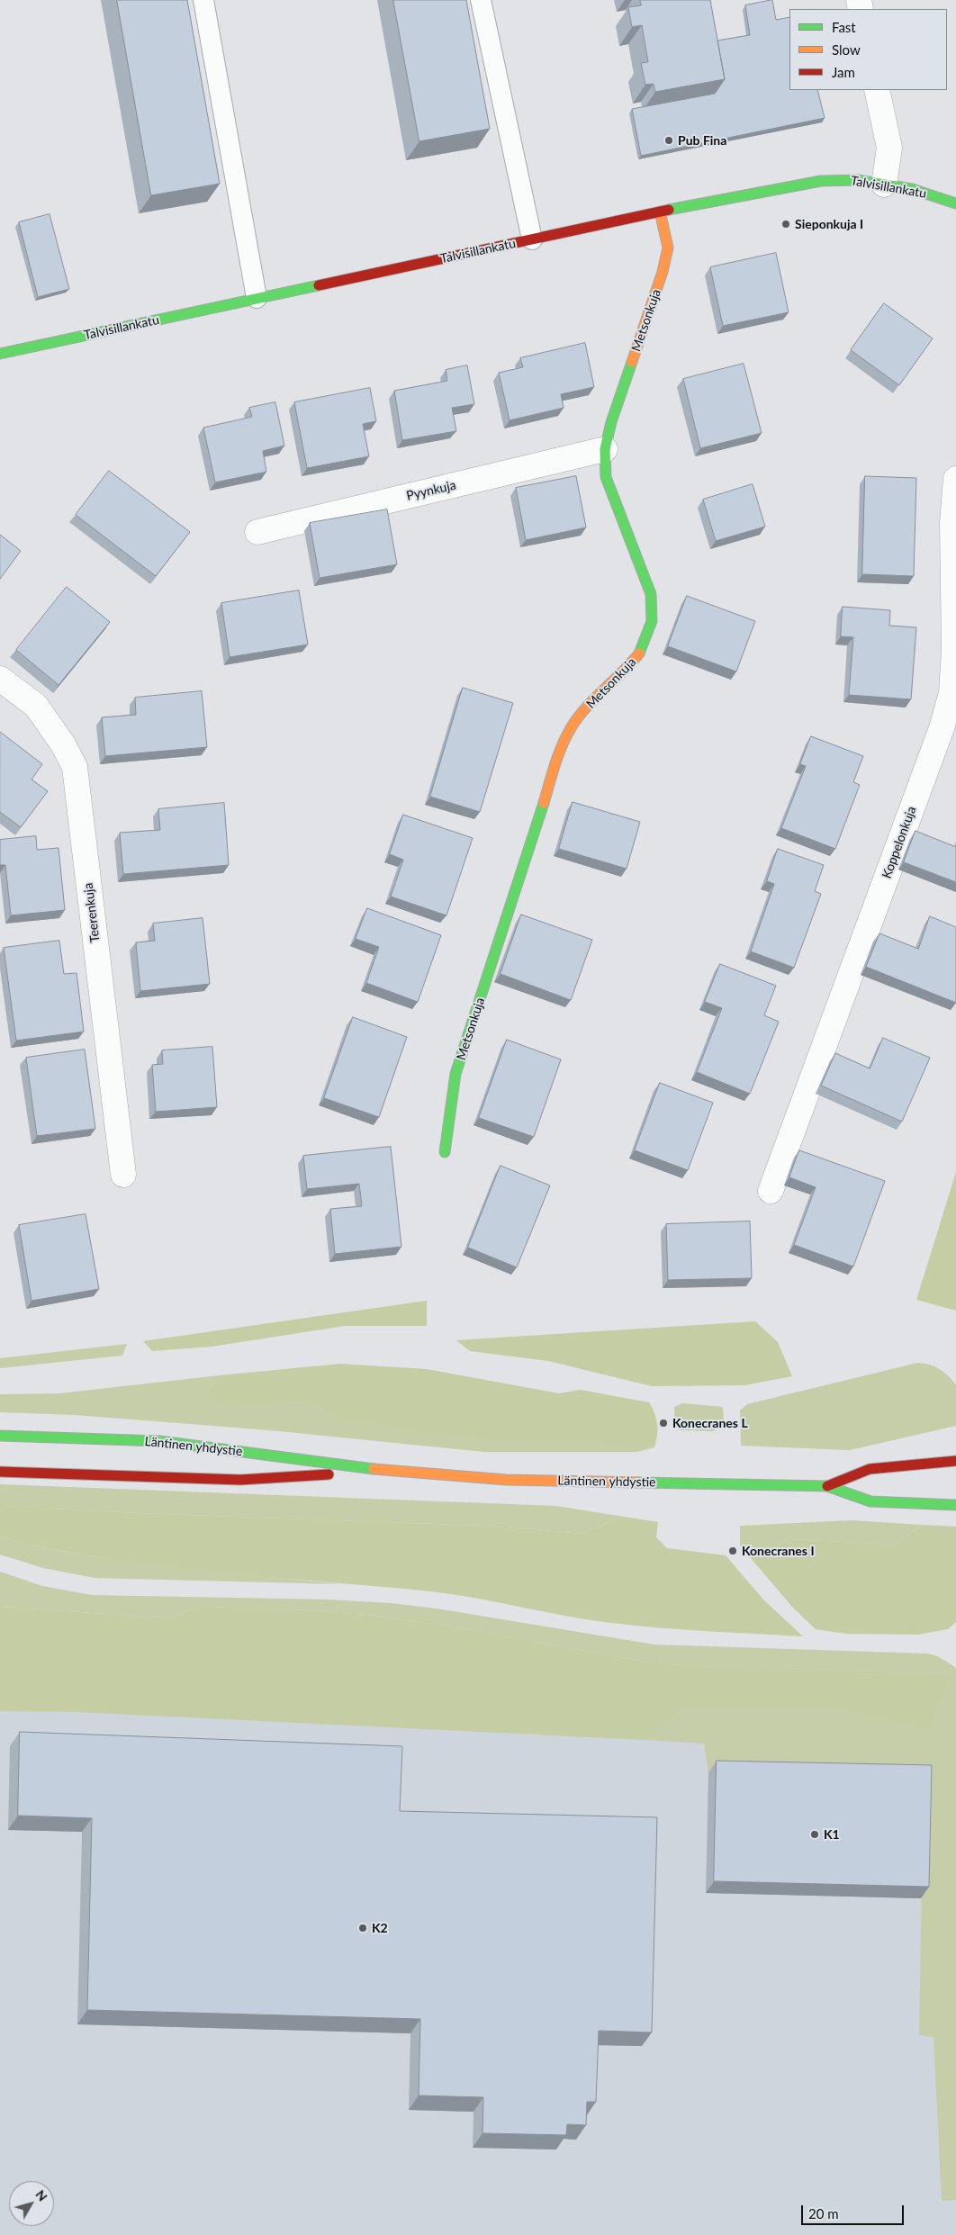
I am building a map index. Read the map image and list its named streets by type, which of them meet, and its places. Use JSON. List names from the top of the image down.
{
  "streets": {
    "street": [
      "Talvisillankatu",
      "Metsonkuja",
      "Pyynkuja",
      "Koppelonkuja",
      "Teerenkuja",
      "Läntinen yhdystie"
    ]
  },
  "crossings": [
    ["Talvisillankatu", "Metsonkuja"],
    ["Metsonkuja", "Pyynkuja"]
  ],
  "places": [
    "Pub Fina",
    "Sieponkuja I",
    "Konecranes L",
    "Konecranes I",
    "K1",
    "K2"
  ],
  "legend": ["Fast", "Slow", "Jam"],
  "scale_bar": "20 m",
  "north": "top right"
}
